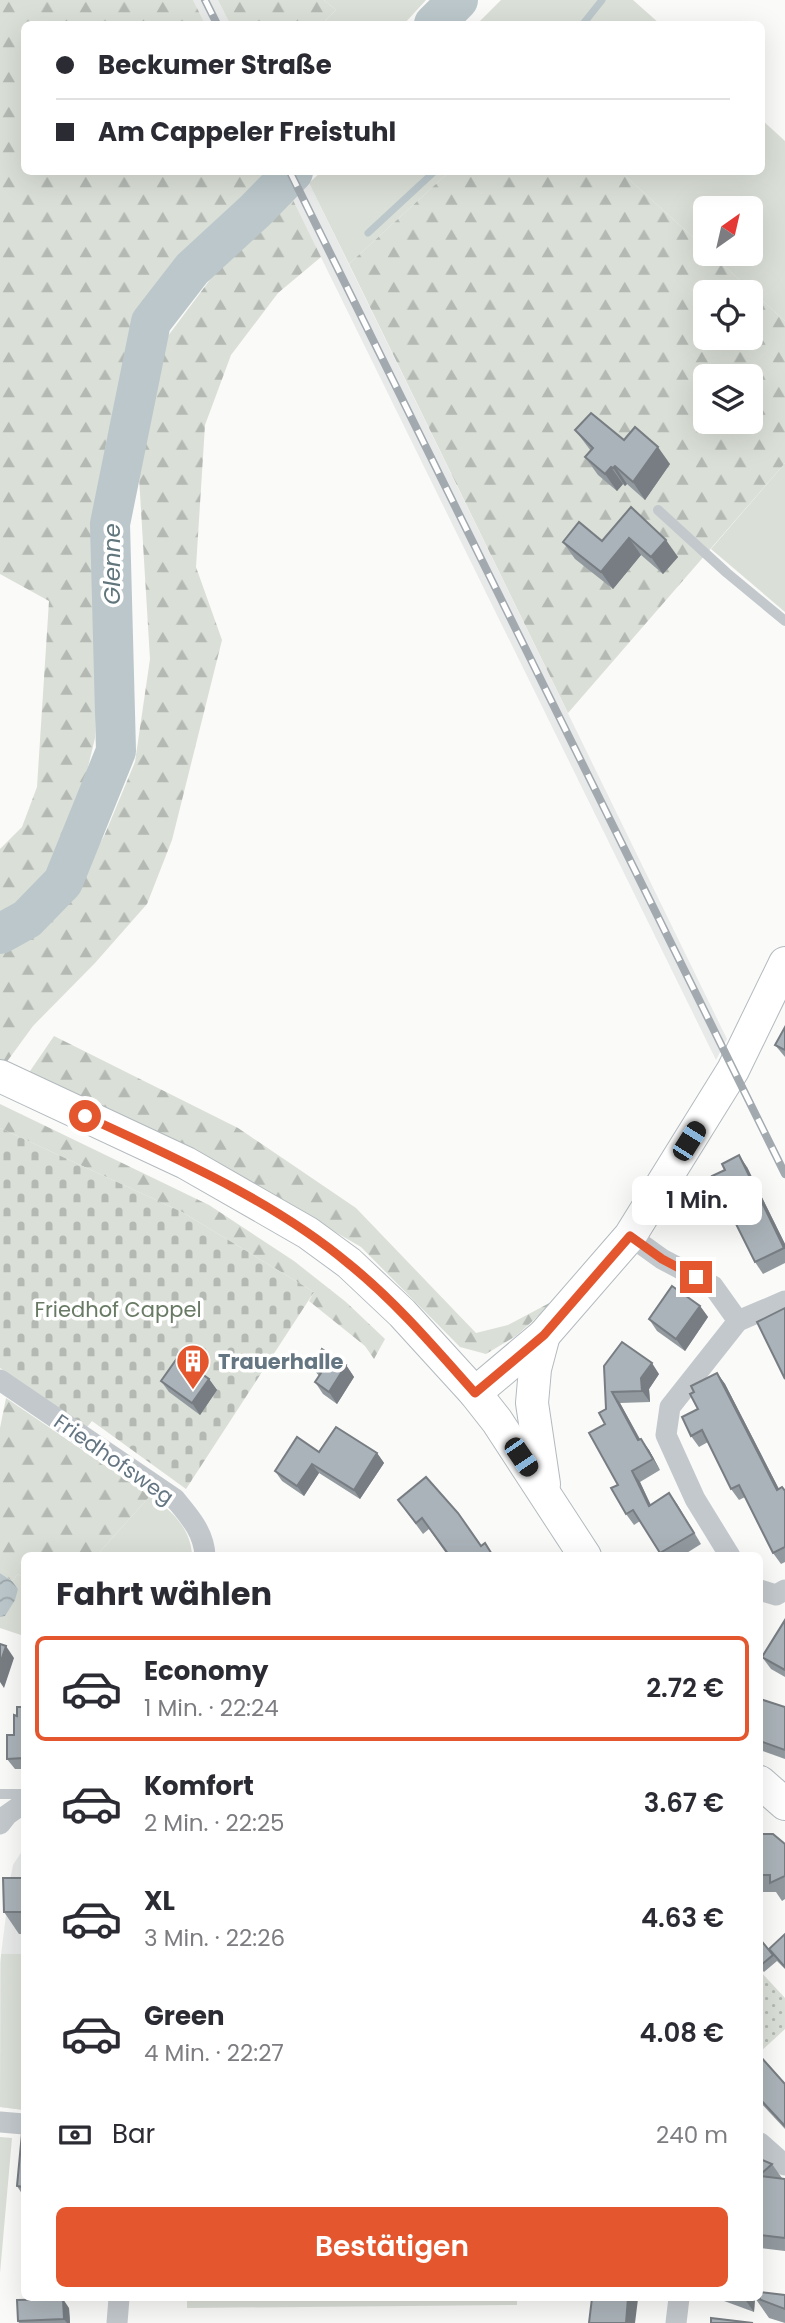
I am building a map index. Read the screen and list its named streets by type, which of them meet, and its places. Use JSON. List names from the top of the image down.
{
  "streets": {
    "street": ["Friedhofsweg"]
  },
  "water": ["Glenne"],
  "parks": ["Friedhof Cappel"],
  "places": {
    "building": ["Trauerhalle"]
  },
  "north": "top right",
  "page": {
    "banner": ["Beckumer Straße", "Am Cappeler Freistuhl"],
    "bubble": "1 Min.",
    "heading": "Fahrt wählen",
    "list": [
      {
        "name": "Economy",
        "note": "1 Min. · 22:24",
        "value": "2.72 €"
      },
      {
        "name": "Komfort",
        "note": "2 Min. · 22:25",
        "value": "3.67 €"
      },
      {
        "name": "XL",
        "note": "3 Min. · 22:26",
        "value": "4.63 €"
      },
      {
        "name": "Green",
        "note": "4 Min. · 22:27",
        "value": "4.08 €"
      }
    ],
    "pay": ["Bar", "240 m"],
    "buttons": "Bestätigen"
  }
}
